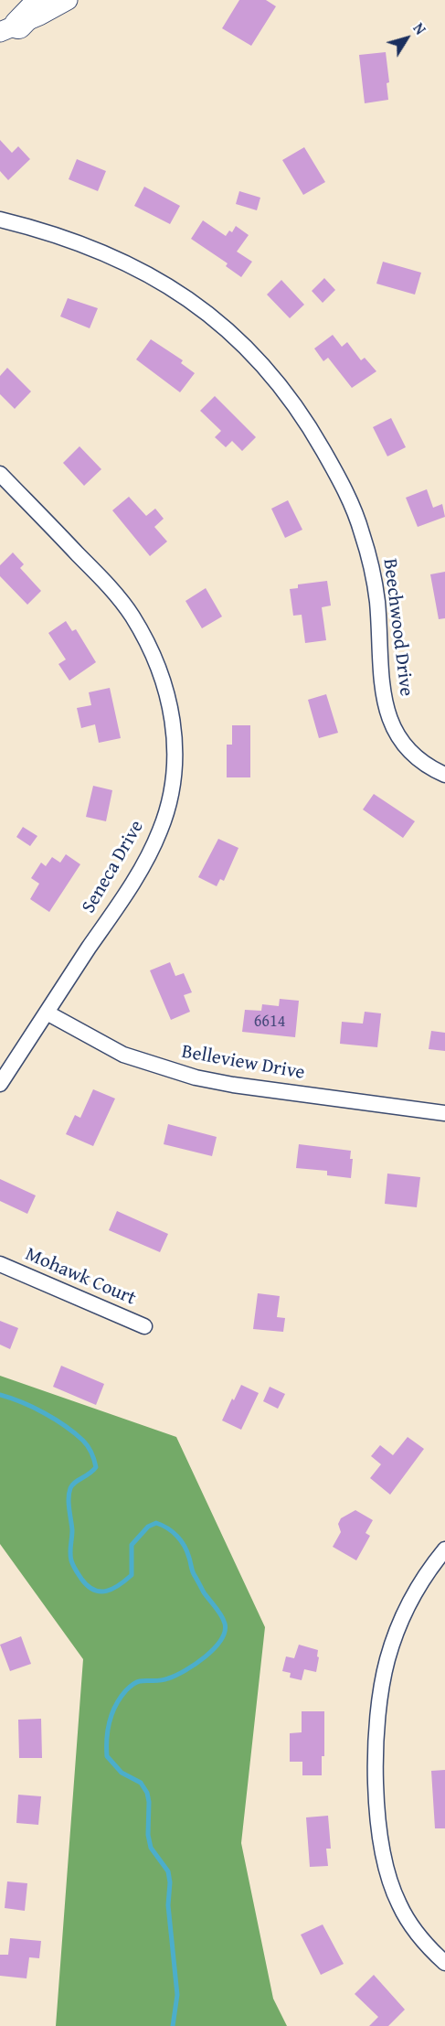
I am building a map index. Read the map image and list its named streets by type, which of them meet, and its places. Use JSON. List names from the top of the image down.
{
  "streets": {
    "street": [
      "Beechwood Drive",
      "Seneca Drive",
      "Belleview Drive",
      "Mohawk Court"
    ]
  },
  "crossings": [
    ["Seneca Drive", "Belleview Drive"]
  ],
  "house_numbers": ["6614"],
  "north": "top right"
}
